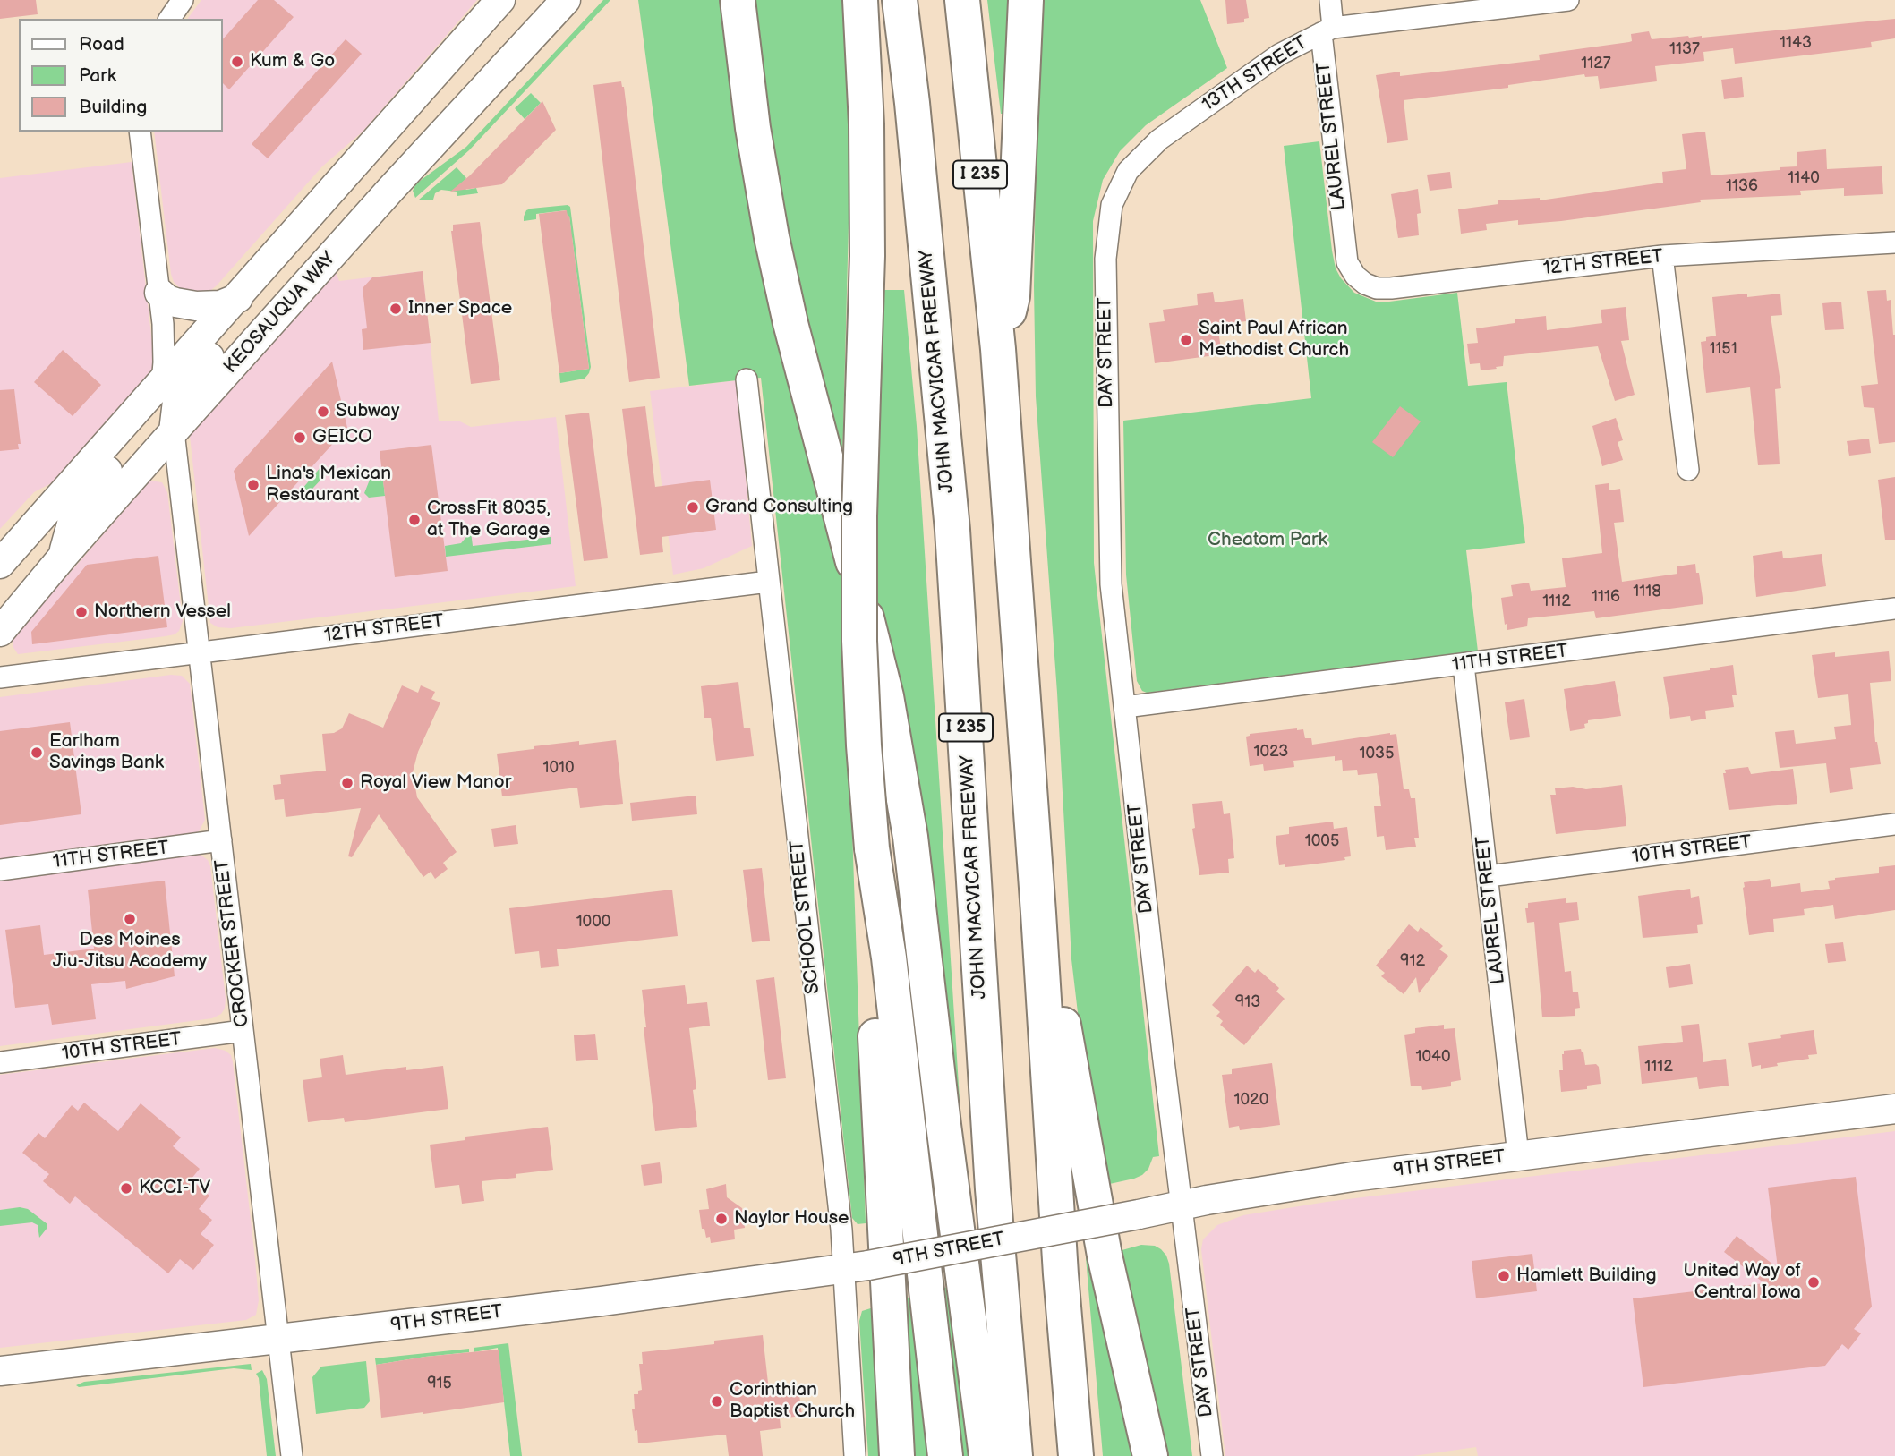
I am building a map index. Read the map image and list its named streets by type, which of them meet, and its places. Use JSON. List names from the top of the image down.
{
  "streets": {
    "highway": ["I 235", "JOHN MACVICAR FREEWAY"],
    "main road": ["KEOSAUQUA WAY", "9TH STREET"],
    "street": [
      "13TH STREET",
      "LAUREL STREET",
      "12TH STREET",
      "DAY STREET",
      "11TH STREET",
      "10TH STREET",
      "SCHOOL STREET",
      "CROCKER STREET"
    ]
  },
  "crossings": [
    ["13TH STREET", "LAUREL STREET"],
    ["13TH STREET", "DAY STREET"],
    ["LAUREL STREET", "12TH STREET"],
    ["LAUREL STREET", "11TH STREET"],
    ["LAUREL STREET", "10TH STREET"],
    ["LAUREL STREET", "9TH STREET"],
    ["12TH STREET", "SCHOOL STREET"],
    ["12TH STREET", "CROCKER STREET"],
    ["KEOSAUQUA WAY", "CROCKER STREET"],
    ["DAY STREET", "11TH STREET"],
    ["DAY STREET", "9TH STREET"],
    ["11TH STREET", "CROCKER STREET"],
    ["10TH STREET", "CROCKER STREET"],
    ["SCHOOL STREET", "9TH STREET"],
    ["CROCKER STREET", "9TH STREET"]
  ],
  "parks": ["Cheatom Park"],
  "places": [
    "Kum & Go",
    "Inner Space",
    "Saint Paul African Methodist Church",
    "Subway",
    "GEICO",
    "Lina's Mexican Restaurant",
    "Grand Consulting",
    "CrossFit 8035, at The Garage",
    "Northern Vessel",
    "Earlham Savings Bank",
    "Royal View Manor",
    "Des Moines Jiu-Jitsu Academy",
    "KCCI-TV",
    "Naylor House",
    "Hamlett Building",
    "United Way of Central Iowa",
    "Corinthian Baptist Church"
  ],
  "house_numbers": [
    "1143",
    "1137",
    "1127",
    "1140",
    "1136",
    "1151",
    "1118",
    "1116",
    "1112",
    "1023",
    "1035",
    "1010",
    "1005",
    "1000",
    "912",
    "913",
    "1040",
    "1112",
    "1020",
    "915"
  ],
  "legend": ["Road", "Park", "Building"]
}
